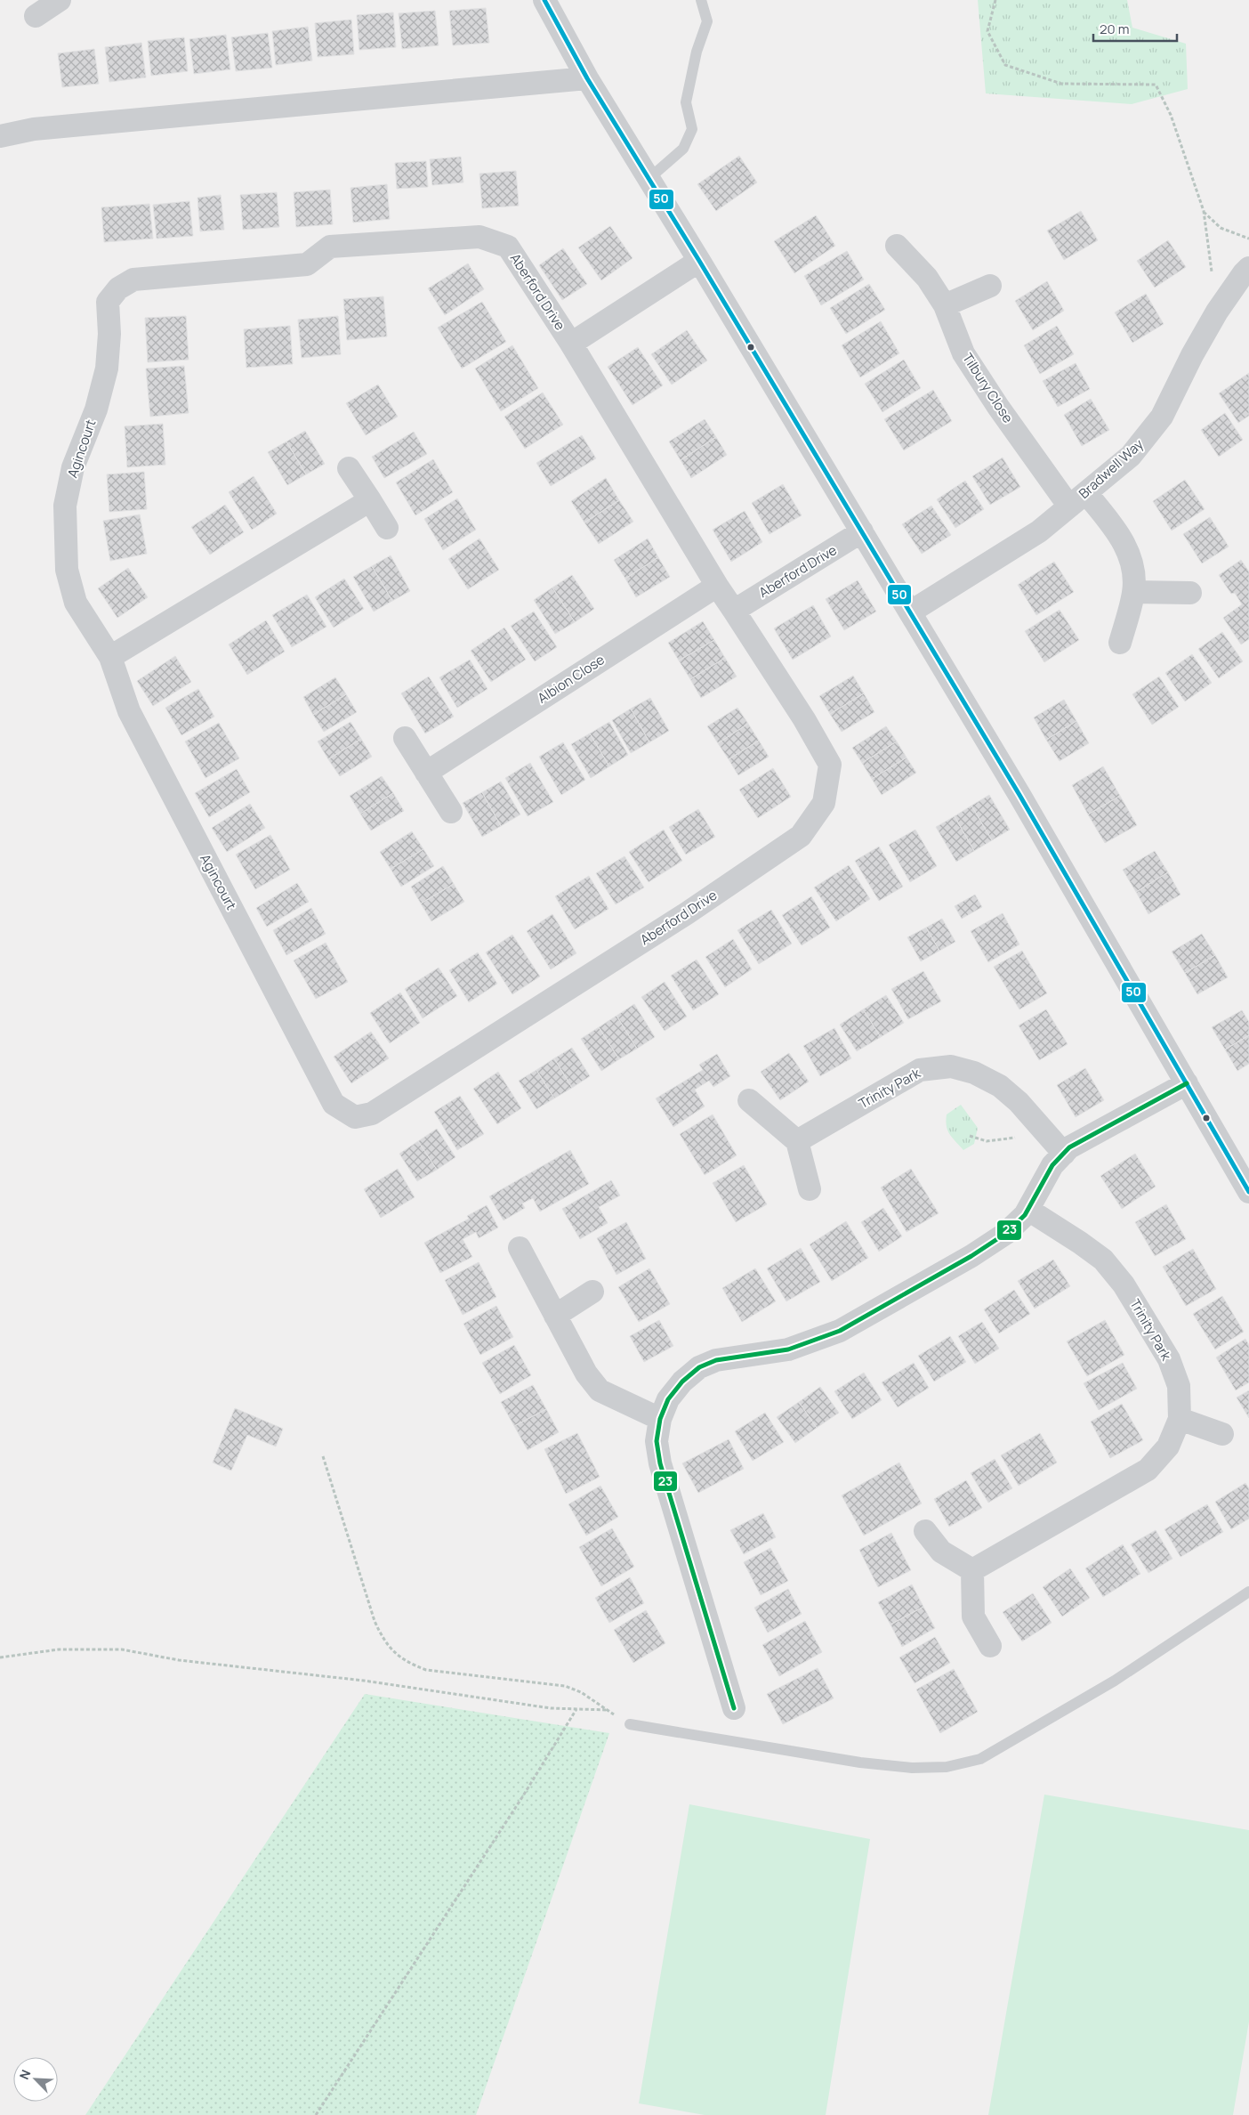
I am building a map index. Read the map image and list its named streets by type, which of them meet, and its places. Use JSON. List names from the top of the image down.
{
  "streets": {
    "street": [
      "Aberford Drive",
      "Tilbury Close",
      "Agincourt",
      "Bradwell Way",
      "Albion Close",
      "Trinity Park"
    ]
  },
  "crossings": [
    ["Aberford Drive", "Agincourt"],
    ["Aberford Drive", "Albion Close"],
    ["Tilbury Close", "Bradwell Way"]
  ],
  "lines": ["transit line 50", "transit line 23"],
  "scale_bar": "20 m",
  "north": "top left"
}
